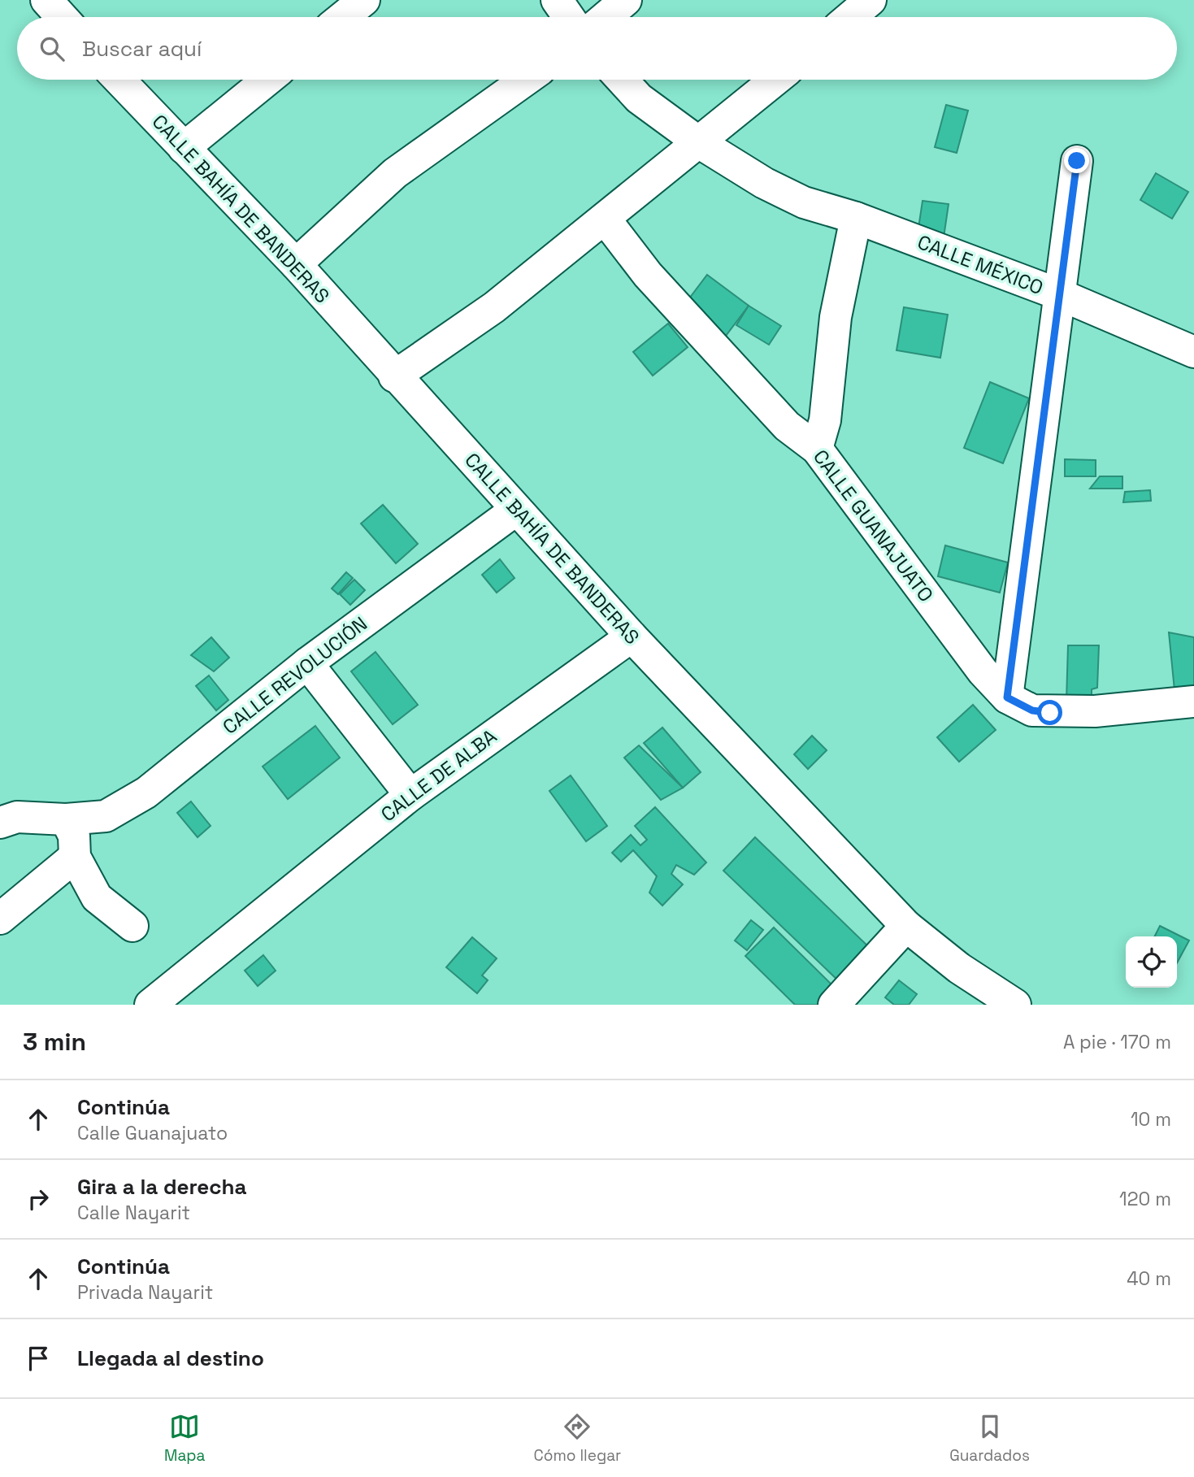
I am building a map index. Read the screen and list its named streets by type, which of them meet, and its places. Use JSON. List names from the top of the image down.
{
  "streets": {
    "street": [
      "CALLE BAHÍA DE BANDERAS",
      "CALLE MÉXICO",
      "CALLE GUANAJUATO",
      "CALLE REVOLUCIÓN",
      "CALLE DE ALBA"
    ]
  },
  "crossings": [
    ["CALLE BAHÍA DE BANDERAS", "CALLE REVOLUCIÓN"],
    ["CALLE BAHÍA DE BANDERAS", "CALLE DE ALBA"]
  ],
  "page": {
    "search": "Buscar aquí",
    "heading": ["3 min", "A pie · 170 m"],
    "list": [
      ["Continúa", "Calle Guanajuato", "10 m"],
      ["Gira a la derecha", "Calle Nayarit", "120 m"],
      ["Continúa", "Privada Nayarit", "40 m"],
      "Llegada al destino"
    ],
    "nav": ["Mapa", "Cómo llegar", "Guardados"]
  }
}
